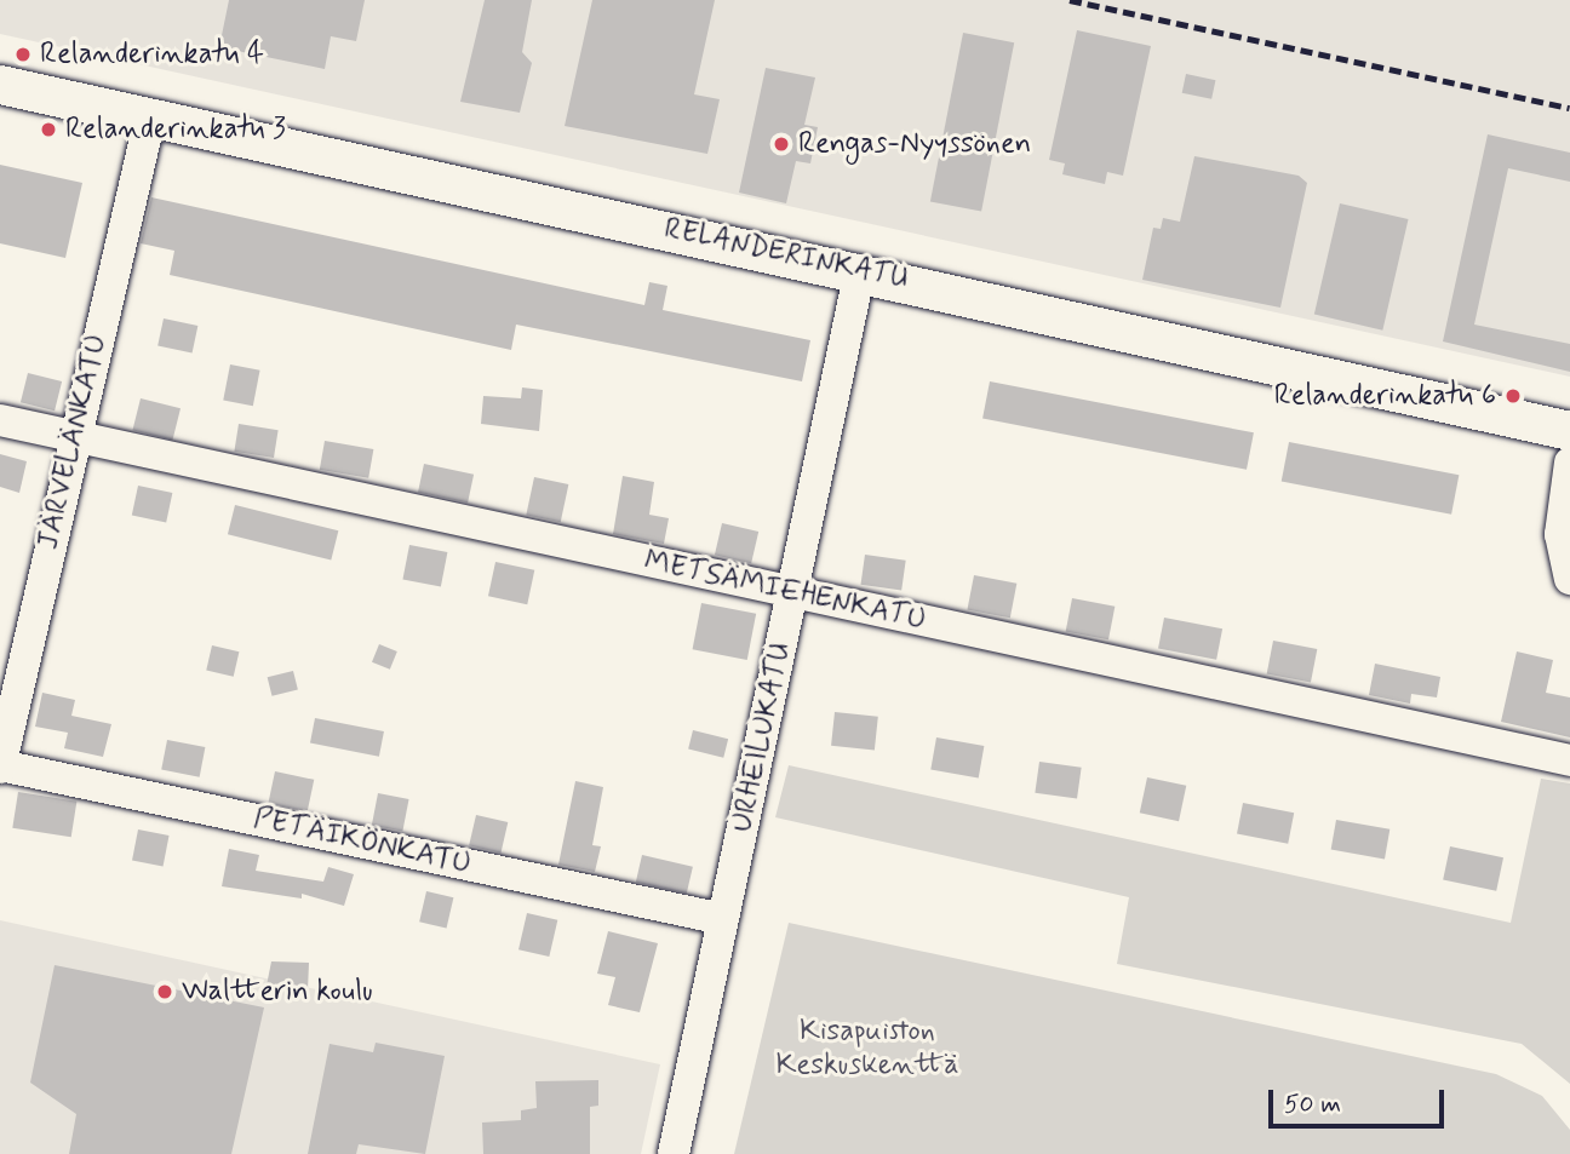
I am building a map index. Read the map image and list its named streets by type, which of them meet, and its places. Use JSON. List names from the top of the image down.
{
  "streets": {
    "main road": ["RELANDERINKATU"],
    "street": [
      "JÄRVELÄNKATU",
      "METSÄMIEHENKATU",
      "URHEILUKATU",
      "PETÄIKÖNKATU"
    ]
  },
  "crossings": [
    ["RELANDERINKATU", "JÄRVELÄNKATU"],
    ["RELANDERINKATU", "URHEILUKATU"],
    ["JÄRVELÄNKATU", "METSÄMIEHENKATU"],
    ["JÄRVELÄNKATU", "PETÄIKÖNKATU"],
    ["METSÄMIEHENKATU", "URHEILUKATU"],
    ["URHEILUKATU", "PETÄIKÖNKATU"]
  ],
  "parks": ["Kisapuiston Keskuskenttä"],
  "places": [
    "Relanderinkatu 4",
    "Relanderinkatu 3",
    "Rengas-Nyyssönen",
    "Relanderinkatu 6",
    "Waltterin koulu"
  ],
  "scale_bar": "50 m"
}
